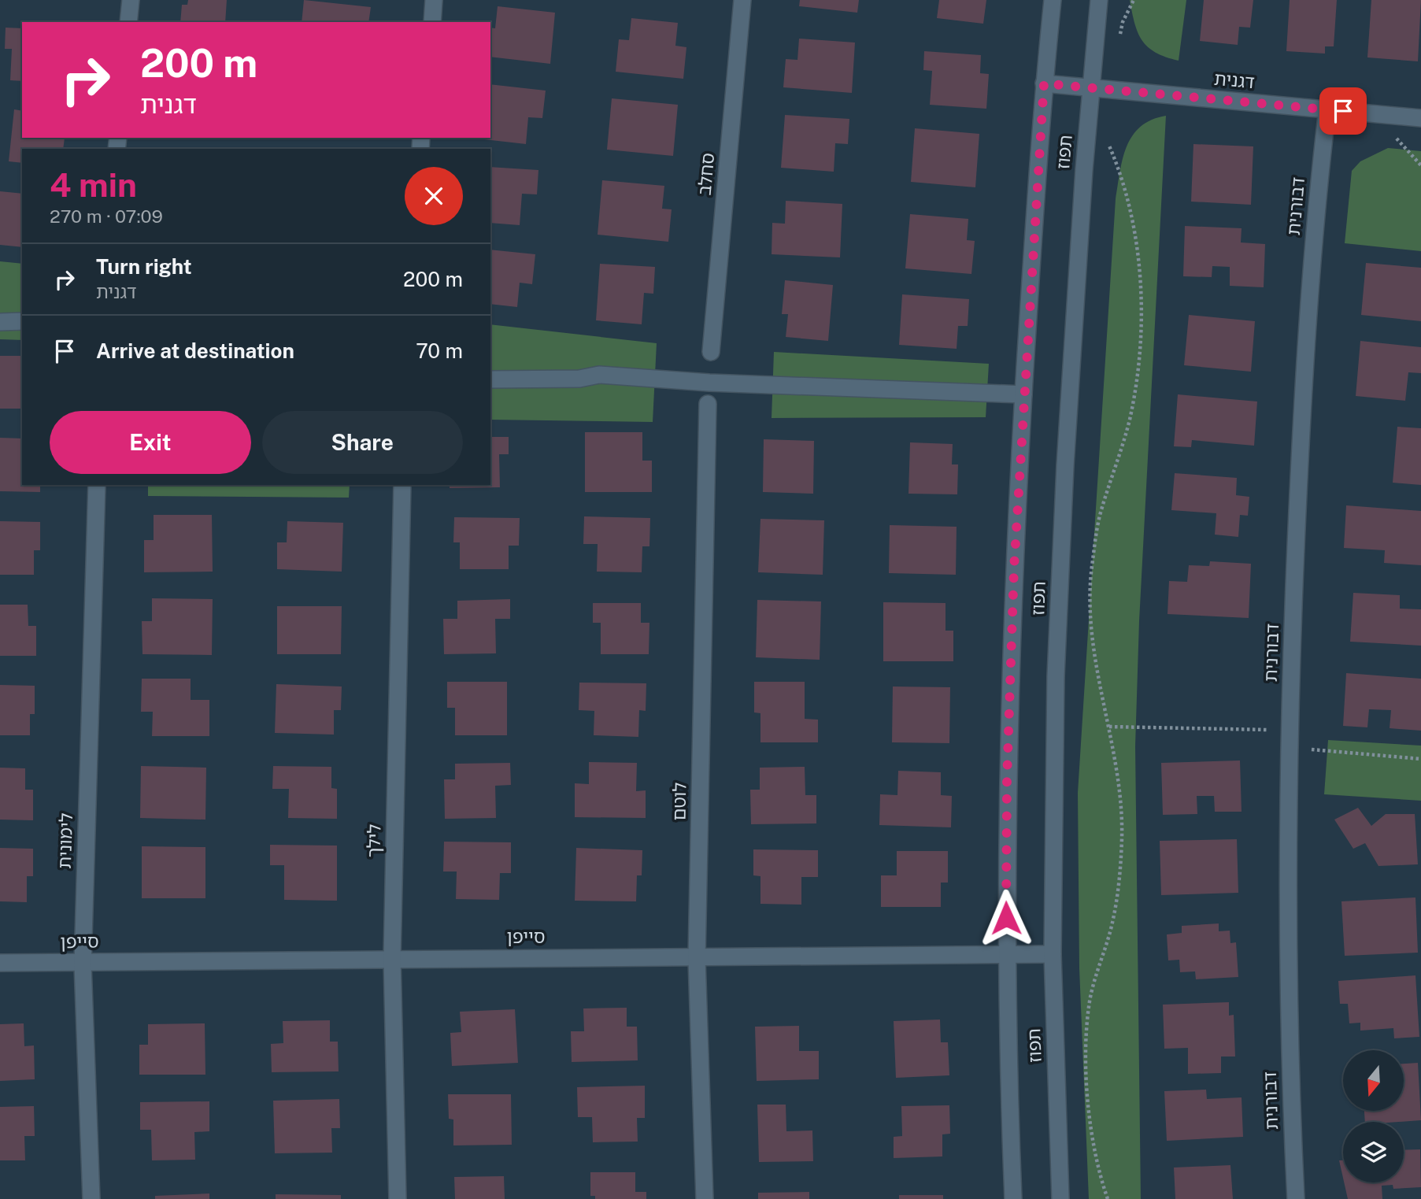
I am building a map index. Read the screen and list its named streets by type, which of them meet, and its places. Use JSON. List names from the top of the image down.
{
  "streets": {
    "street": [
      "דגנית",
      "תפוז",
      "סחלב",
      "דבורנית",
      "לוטם",
      "לימונית",
      "לילך",
      "סייפן"
    ]
  },
  "crossings": [
    ["דגנית", "תפוז"],
    ["דגנית", "דבורנית"],
    ["תפוז", "סייפן"],
    ["לוטם", "סייפן"],
    ["לימונית", "סייפן"],
    ["לילך", "סייפן"]
  ],
  "north": "bottom",
  "page": {
    "turn": ["200 m", "דגנית"],
    "heading": ["4 min", "270 m · 07:09"],
    "list": [
      {
        "name": "Turn right",
        "note": "דגנית",
        "value": "200 m"
      },
      {
        "name": "Arrive at destination",
        "value": "70 m"
      }
    ],
    "buttons": ["Exit", "Share"]
  }
}
